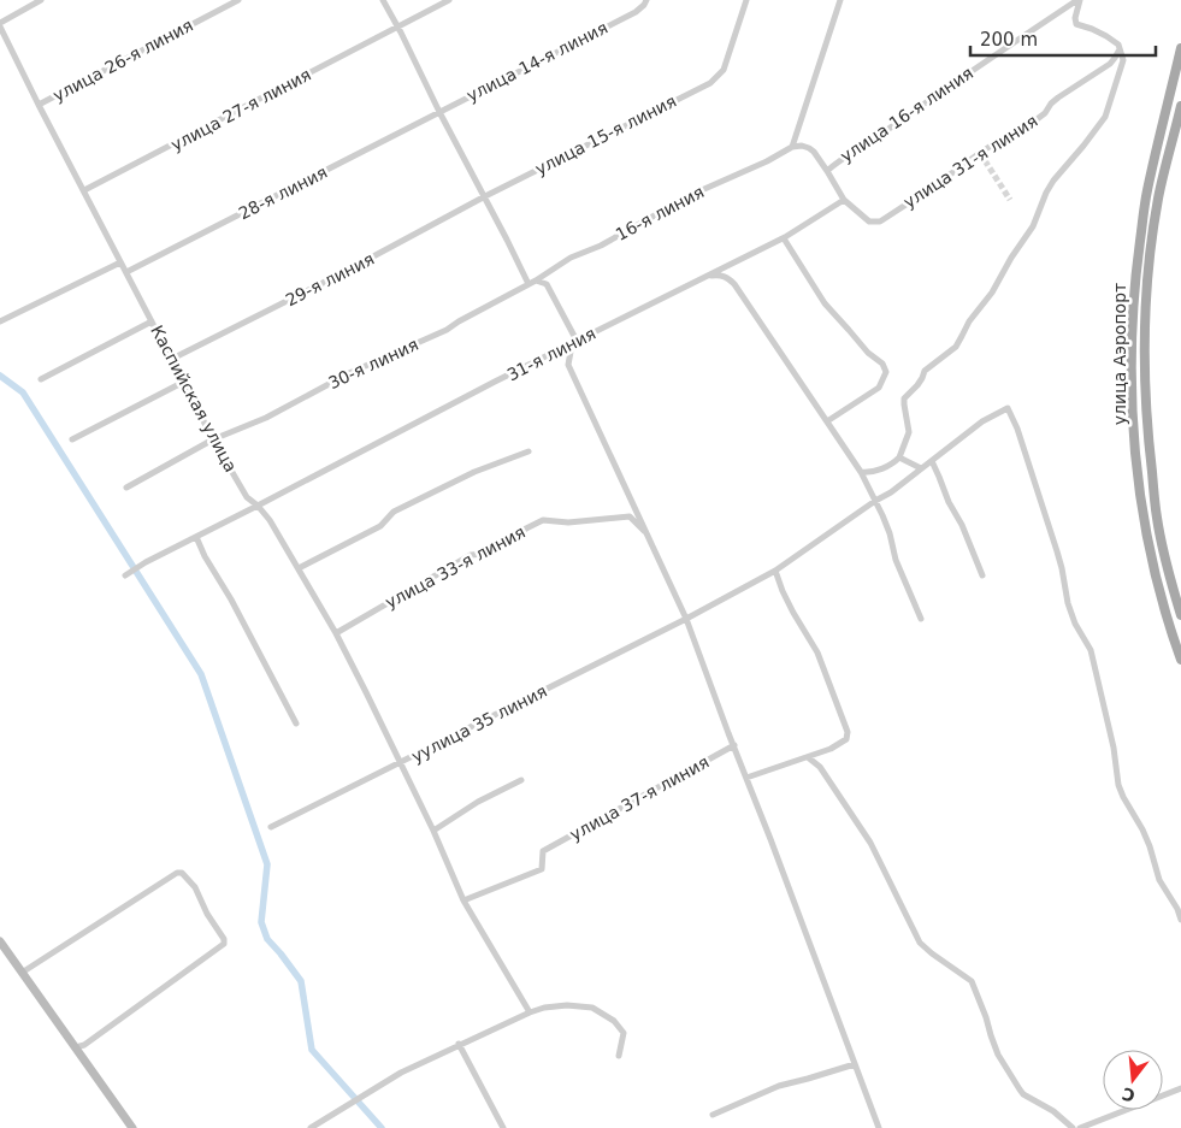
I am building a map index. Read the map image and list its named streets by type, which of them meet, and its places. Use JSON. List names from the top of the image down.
{
  "streets": {
    "main road": ["улица Аэропорт"],
    "street": [
      "улица 26-я линия",
      "улица 14-я линия",
      "улица 27-я линия",
      "улица 16-я линия",
      "улица 15-я линия",
      "улица 31-я линия",
      "28-я линия",
      "16-я линия",
      "29-я линия",
      "31-я линия",
      "30-я линия",
      "Каспийская улица",
      "улица 33-я линия",
      "уулица 35 линия",
      "улица 37-я линия"
    ]
  },
  "crossings": [
    ["улица 26-я линия", "Каспийская улица"],
    ["улица 14-я линия", "28-я линия"],
    ["улица 27-я линия", "Каспийская улица"],
    ["улица 16-я линия", "улица 31-я линия"],
    ["улица 15-я линия", "29-я линия"],
    ["улица 31-я линия", "16-я линия"],
    ["улица 31-я линия", "31-я линия"],
    ["28-я линия", "Каспийская улица"],
    ["16-я линия", "30-я линия"],
    ["29-я линия", "Каспийская улица"],
    ["31-я линия", "Каспийская улица"],
    ["30-я линия", "Каспийская улица"],
    ["Каспийская улица", "улица 33-я линия"],
    ["Каспийская улица", "уулица 35 линия"],
    ["Каспийская улица", "улица 37-я линия"]
  ],
  "scale_bar": "200 m",
  "north": "bottom"
}
